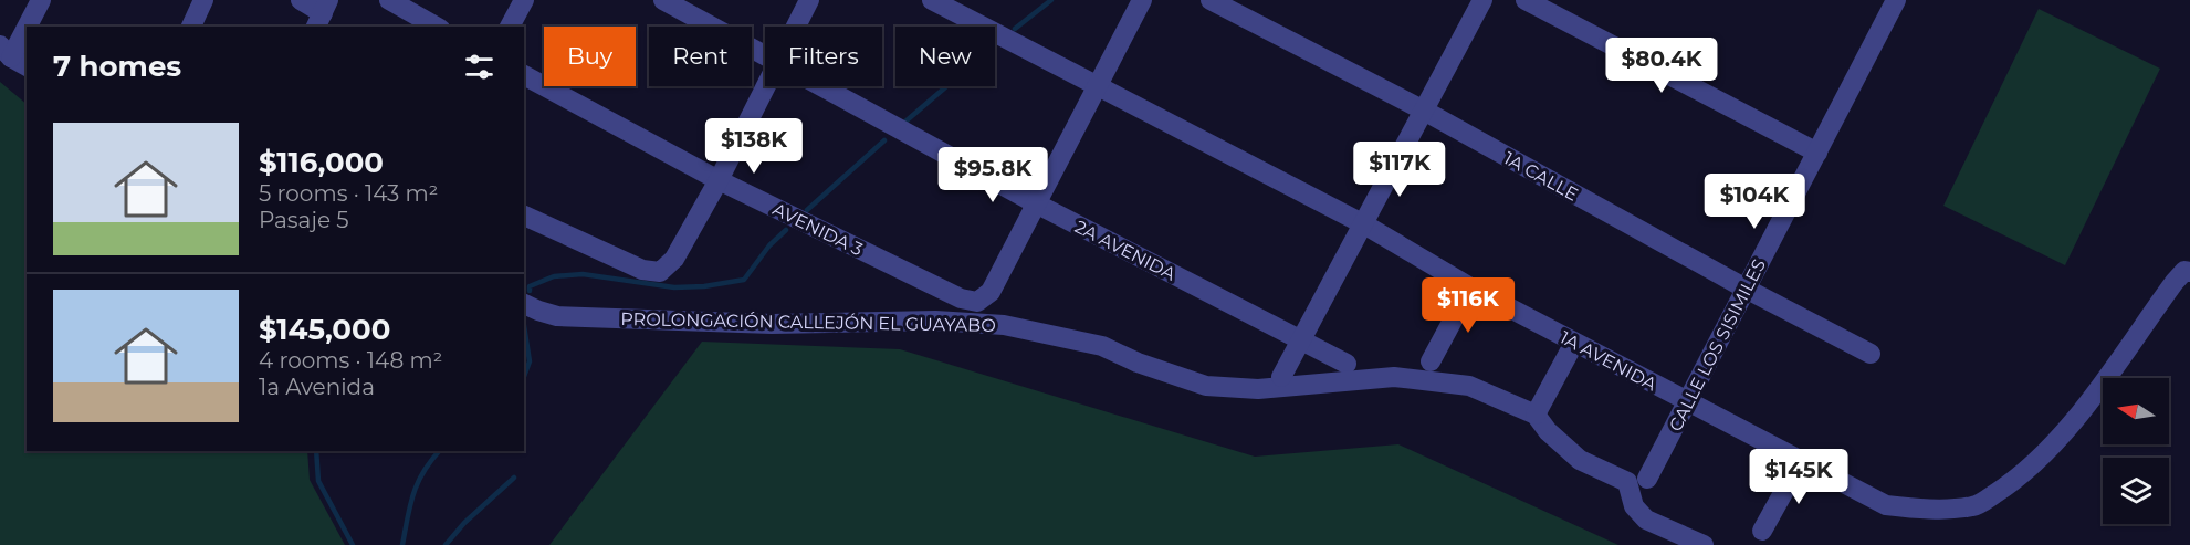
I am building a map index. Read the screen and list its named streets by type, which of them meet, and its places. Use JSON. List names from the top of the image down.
{
  "streets": {
    "street": [
      "1A CALLE",
      "AVENIDA 3",
      "2A AVENIDA",
      "PROLONGACIÓN CALLEJÓN EL GUAYABO",
      "CALLE LOS SISIMILES",
      "1A AVENIDA"
    ]
  },
  "crossings": [
    ["1A CALLE", "CALLE LOS SISIMILES"],
    ["AVENIDA 3", "2A AVENIDA"],
    ["CALLE LOS SISIMILES", "1A AVENIDA"]
  ],
  "north": "left",
  "page": {
    "chip": [
      "Buy",
      "Rent",
      "Filters",
      "New"
    ],
    "heading": "7 homes",
    "price": [
      "$80.4K",
      "$138K",
      "$117K",
      "$95.8K",
      "$104K",
      "$116K",
      "$145K"
    ],
    "list": [
      {
        "name": "$116,000",
        "note": "5 rooms · 143 m² · Pasaje 5"
      },
      {
        "name": "$145,000",
        "note": "4 rooms · 148 m² · 1a Avenida"
      }
    ]
  }
}
